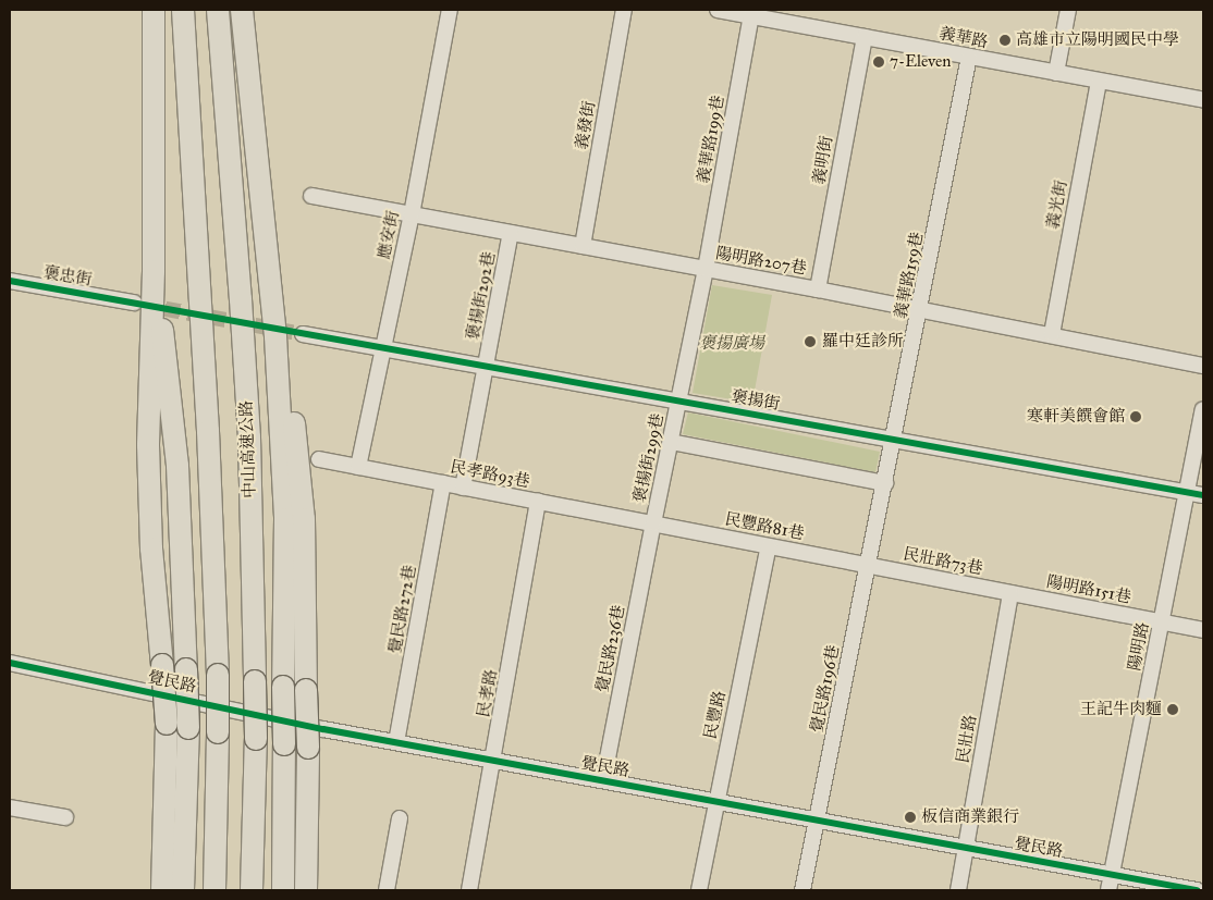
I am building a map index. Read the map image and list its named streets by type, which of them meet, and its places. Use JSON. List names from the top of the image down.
{
  "streets": {
    "highway": ["中山高速公路"],
    "street": [
      "義華路",
      "義發街",
      "義華路199巷",
      "義明街",
      "義光街",
      "應安街",
      "陽明路207巷",
      "義華路159巷",
      "褒忠街",
      "褒揚街292巷",
      "褒揚街",
      "褒揚街299巷",
      "民孝路93巷",
      "民豐路81巷",
      "民壯路73巷",
      "陽明路151巷",
      "覺民路272巷",
      "陽明路",
      "覺民路236巷",
      "覺民路",
      "覺民路196巷",
      "民孝路",
      "民豐路",
      "民壯路"
    ]
  },
  "crossings": [
    ["義華路", "義華路199巷"],
    ["義華路", "義明街"],
    ["義華路", "義光街"],
    ["義華路", "義華路159巷"],
    ["義發街", "陽明路207巷"],
    ["義華路199巷", "陽明路207巷"],
    ["義華路199巷", "褒揚街"],
    ["義華路199巷", "褒揚街299巷"],
    ["義明街", "陽明路207巷"],
    ["義光街", "陽明路207巷"],
    ["應安街", "陽明路207巷"],
    ["應安街", "褒揚街"],
    ["應安街", "民孝路93巷"],
    ["陽明路207巷", "義華路159巷"],
    ["陽明路207巷", "褒揚街292巷"],
    ["義華路159巷", "褒揚街"],
    ["義華路159巷", "民豐路81巷"],
    ["義華路159巷", "民壯路73巷"],
    ["義華路159巷", "覺民路196巷"],
    ["褒揚街292巷", "褒揚街"],
    ["褒揚街292巷", "民孝路93巷"],
    ["褒揚街", "褒揚街299巷"],
    ["褒揚街", "陽明路"],
    ["褒揚街299巷", "民孝路93巷"],
    ["褒揚街299巷", "民豐路81巷"],
    ["褒揚街299巷", "覺民路236巷"],
    ["民孝路93巷", "民豐路81巷"],
    ["民孝路93巷", "覺民路272巷"],
    ["民孝路93巷", "覺民路236巷"],
    ["民孝路93巷", "民孝路"],
    ["民豐路81巷", "民壯路73巷"],
    ["民豐路81巷", "覺民路236巷"],
    ["民豐路81巷", "覺民路196巷"],
    ["民豐路81巷", "民豐路"],
    ["民壯路73巷", "陽明路151巷"],
    ["民壯路73巷", "覺民路196巷"],
    ["民壯路73巷", "民壯路"],
    ["陽明路151巷", "陽明路"],
    ["陽明路151巷", "民壯路"],
    ["覺民路272巷", "覺民路"],
    ["陽明路", "覺民路"],
    ["覺民路236巷", "覺民路"],
    ["覺民路", "覺民路196巷"],
    ["覺民路", "民孝路"],
    ["覺民路", "民豐路"],
    ["覺民路", "民壯路"]
  ],
  "parks": ["褒揚廣場"],
  "places": [
    "高雄市立陽明國民中學",
    "7-Eleven",
    "羅中廷診所",
    "寒軒美饌會館",
    "王記牛肉麵",
    "板信商業銀行"
  ]
}
